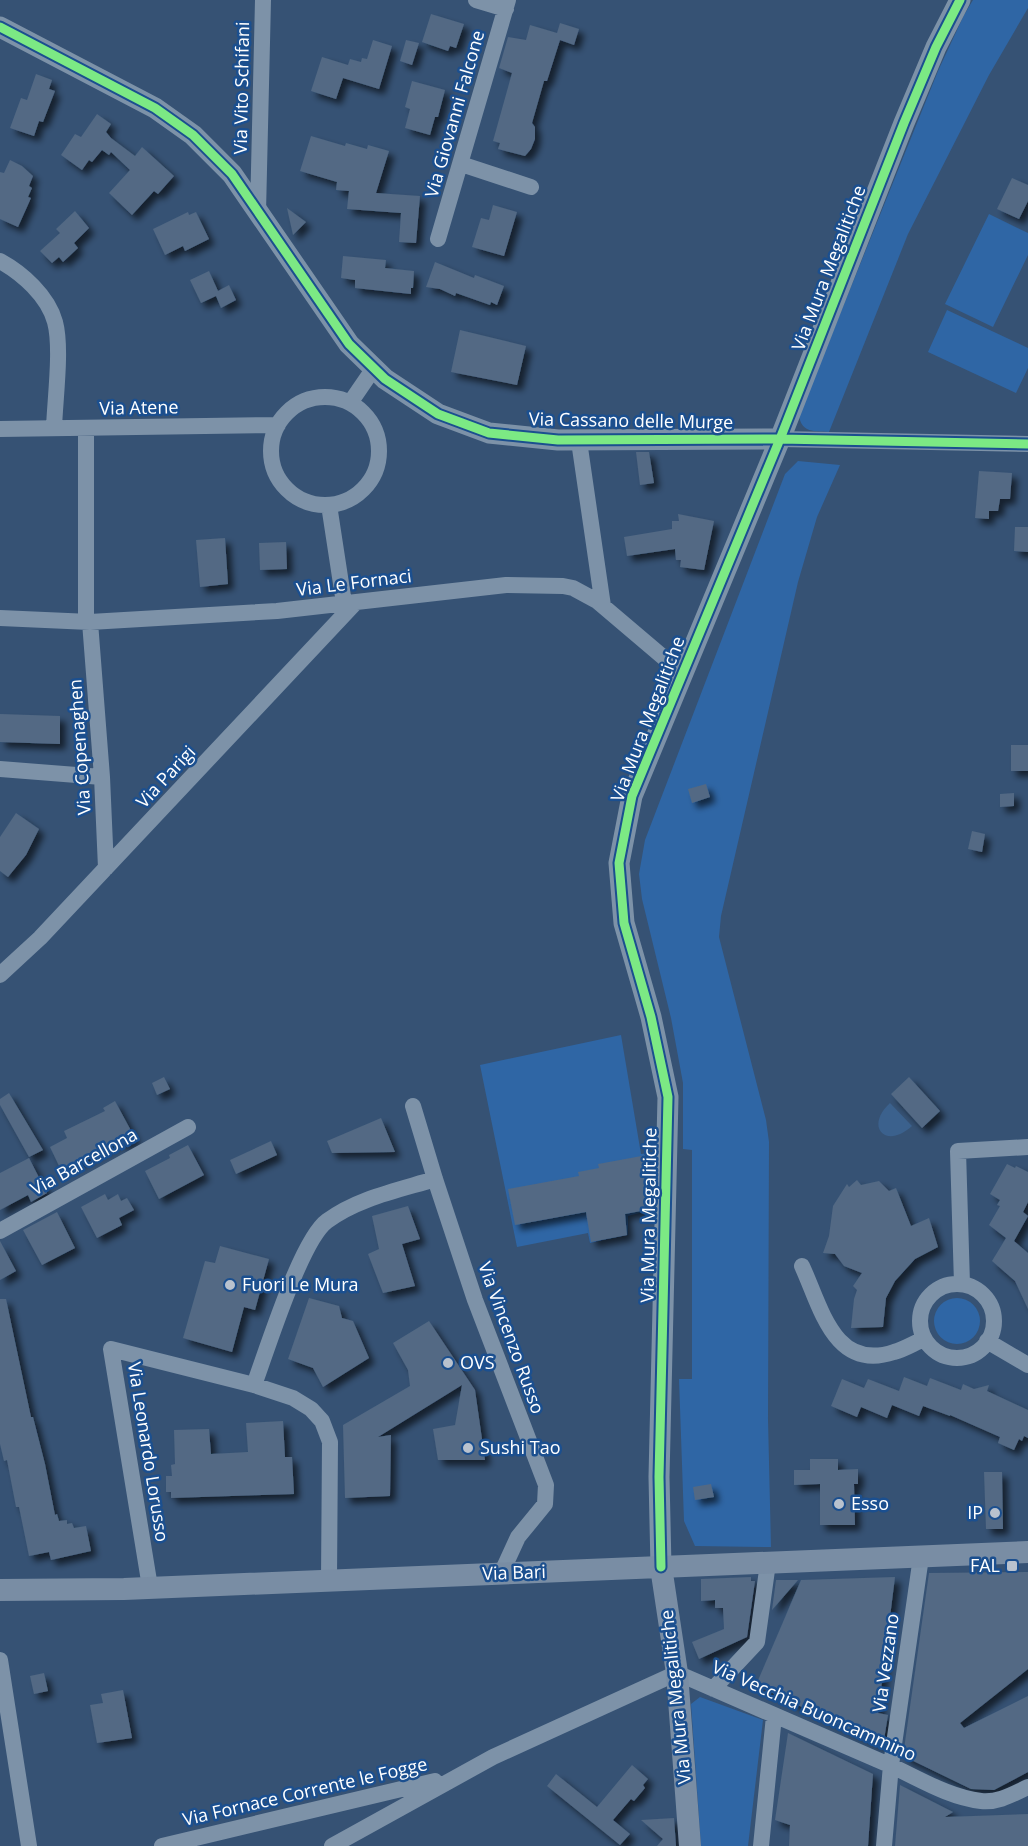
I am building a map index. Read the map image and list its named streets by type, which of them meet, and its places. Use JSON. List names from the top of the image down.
{
  "streets": {
    "main road": ["Via Mura Megalitiche", "Via Bari"],
    "street": [
      "Via Vito Schifani",
      "Via Giovanni Falcone",
      "Via Atene",
      "Via Cassano delle Murge",
      "Via Le Fornaci",
      "Via Copenaghen",
      "Via Parigi",
      "Via Barcellona",
      "Via Vincenzo Russo",
      "Via Leonardo Lorusso",
      "Via Vezzano",
      "Via Vecchia Buoncammino",
      "Via Fornace Corrente le Fogge"
    ]
  },
  "crossings": [
    ["Via Vito Schifani", "Via Cassano delle Murge"],
    ["Via Mura Megalitiche", "Via Cassano delle Murge"],
    ["Via Mura Megalitiche", "Via Le Fornaci"],
    ["Via Mura Megalitiche", "Via Bari"],
    ["Via Mura Megalitiche", "Via Vecchia Buoncammino"],
    ["Via Atene", "Via Copenaghen"],
    ["Via Le Fornaci", "Via Copenaghen"],
    ["Via Le Fornaci", "Via Parigi"],
    ["Via Copenaghen", "Via Parigi"],
    ["Via Vincenzo Russo", "Via Bari"],
    ["Via Leonardo Lorusso", "Via Bari"],
    ["Via Bari", "Via Vezzano"],
    ["Via Vezzano", "Via Vecchia Buoncammino"]
  ],
  "places": {
    "other": [
      "Fuori Le Mura",
      "OVS",
      "Sushi Tao",
      "Esso",
      "IP"
    ],
    "transit": ["FAL"]
  }
}
